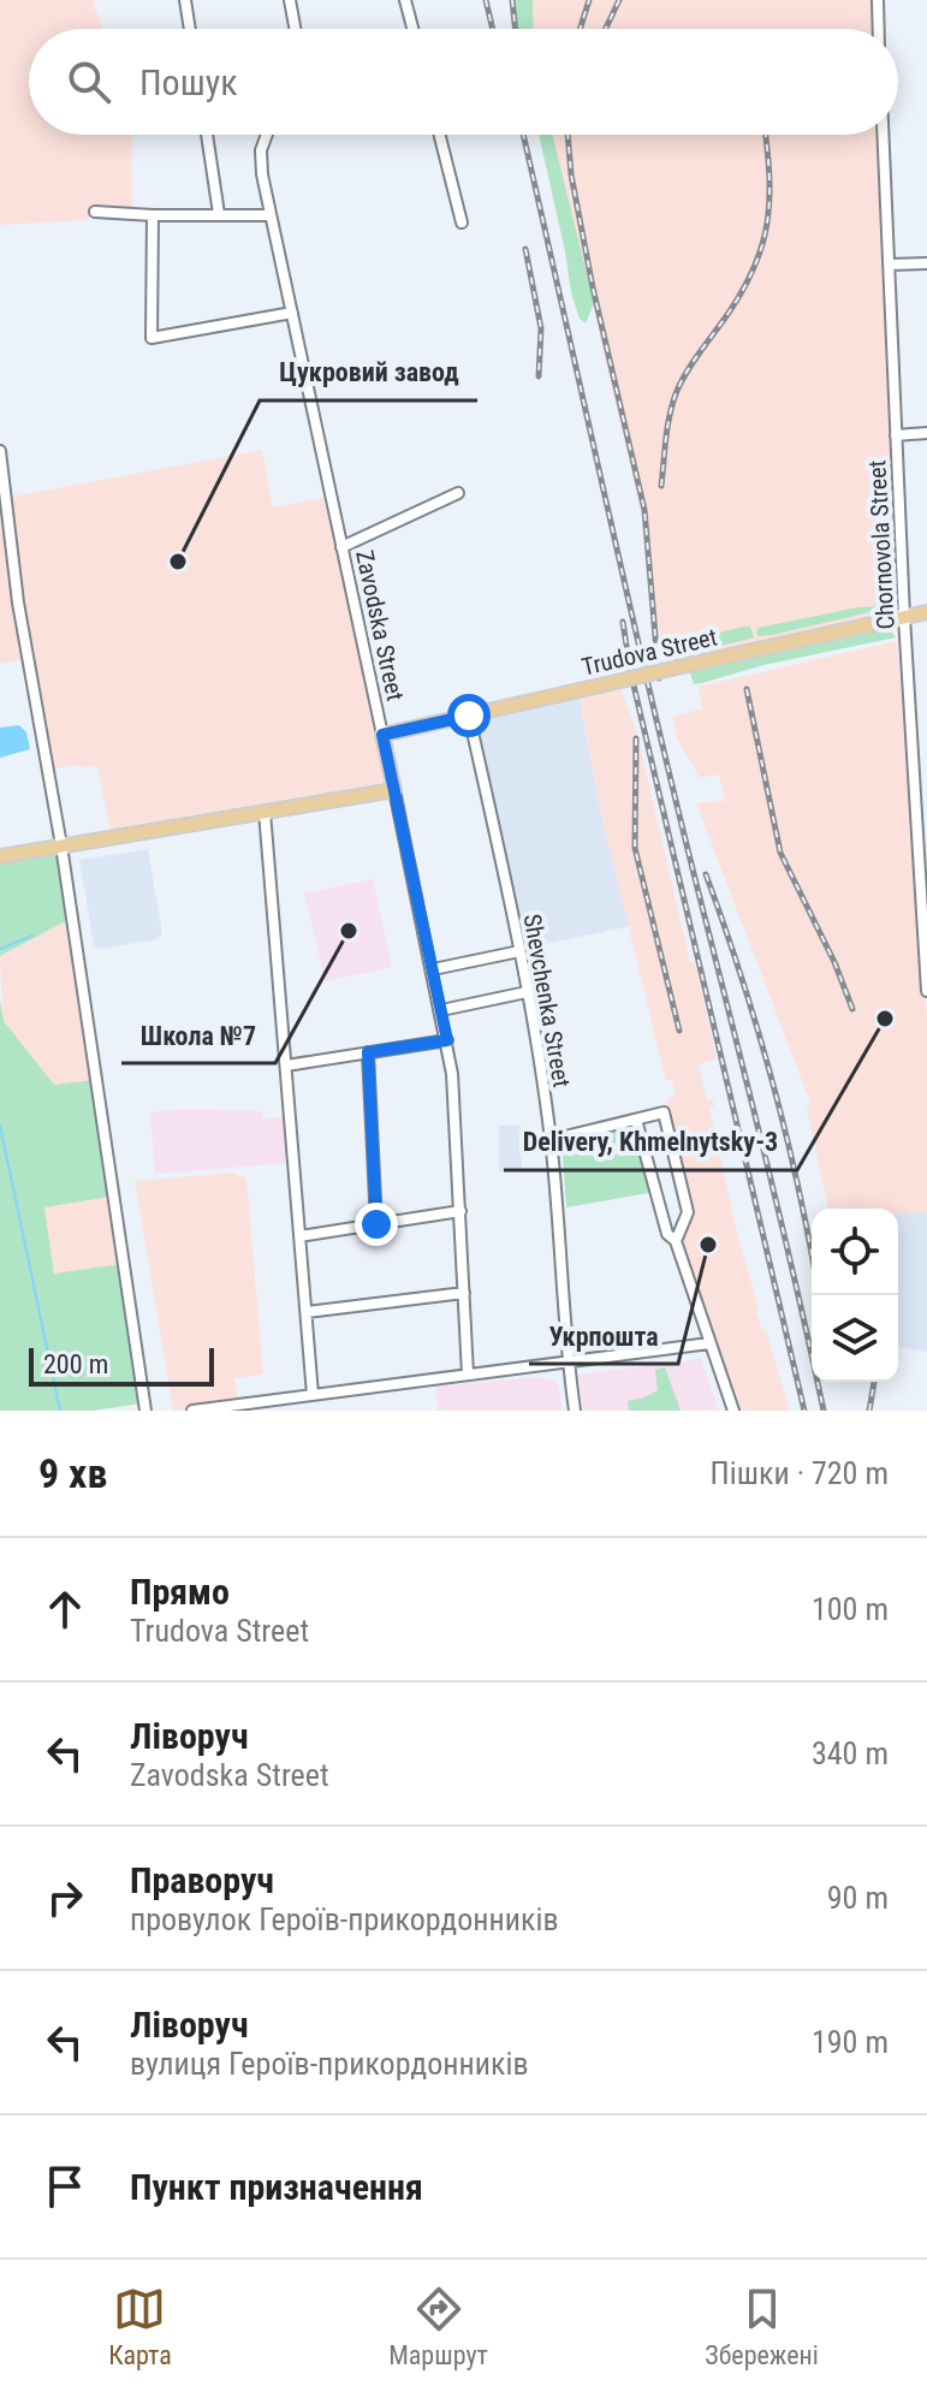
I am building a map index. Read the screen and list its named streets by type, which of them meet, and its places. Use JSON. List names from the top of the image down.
{
  "streets": {
    "main road": ["Zavodska Street", "Trudova Street"],
    "street": ["Chornovola Street", "Shevchenka Street"]
  },
  "crossings": [
    ["Chornovola Street", "Trudova Street"],
    ["Zavodska Street", "Trudova Street"],
    ["Trudova Street", "Shevchenka Street"]
  ],
  "places": [
    "Цукровий завод",
    "Школа №7",
    "Delivery, Khmelnytsky-3",
    "Укрпошта"
  ],
  "scale_bar": "200 m",
  "page": {
    "search": "Пошук",
    "scale": "200 m",
    "heading": ["9 хв", "Пішки · 720 m"],
    "list": [
      ["Прямо", "Trudova Street", "100 m"],
      ["Ліворуч", "Zavodska Street", "340 m"],
      ["Праворуч", "провулок Героїв-прикордонників", "90 m"],
      ["Ліворуч", "вулиця Героїв-прикордонників", "190 m"],
      "Пункт призначення"
    ],
    "nav": ["Карта", "Маршрут", "Збережені"]
  }
}
